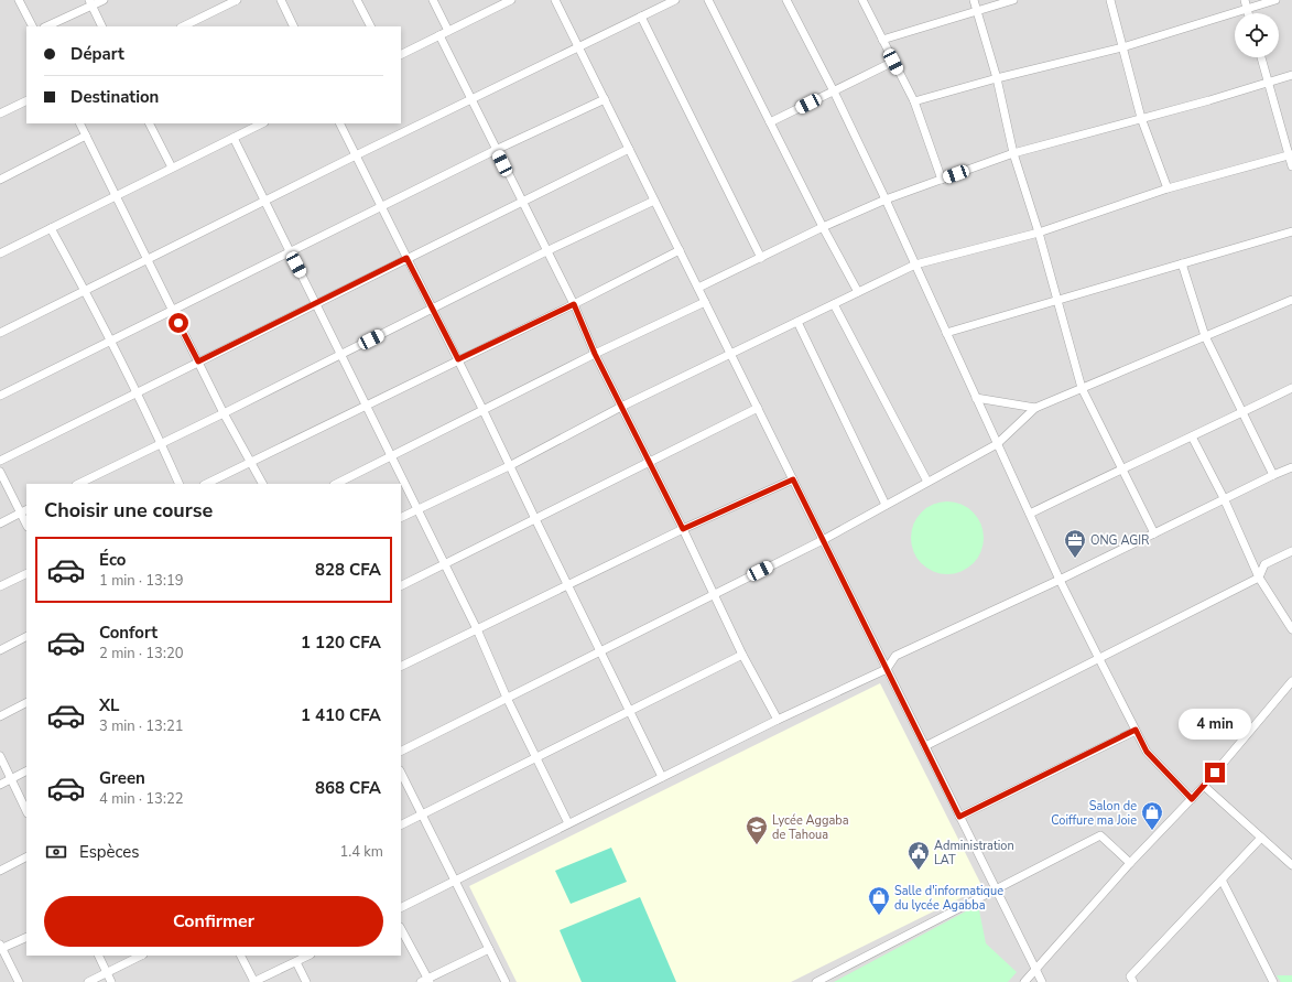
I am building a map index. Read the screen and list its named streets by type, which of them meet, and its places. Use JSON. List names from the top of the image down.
{
  "places": {
    "office": ["ONG AGIR"],
    "shop": ["Salon de Coiffure ma Joie", "Salle d'informatique du lycée Agabba"],
    "school or university": ["Lycée Aggaba de Tahoua"],
    "public building": ["Administration LAT"]
  },
  "page": {
    "banner": ["Départ", "Destination"],
    "heading": "Choisir une course",
    "list": [
      {
        "name": "Éco",
        "note": "1 min · 13:19",
        "value": "828 CFA"
      },
      {
        "name": "Confort",
        "note": "2 min · 13:20",
        "value": "1 120 CFA"
      },
      {
        "name": "XL",
        "note": "3 min · 13:21",
        "value": "1 410 CFA"
      },
      {
        "name": "Green",
        "note": "4 min · 13:22",
        "value": "868 CFA"
      }
    ],
    "bubble": "4 min",
    "pay": ["Espèces", "1.4 km"],
    "buttons": "Confirmer"
  }
}
